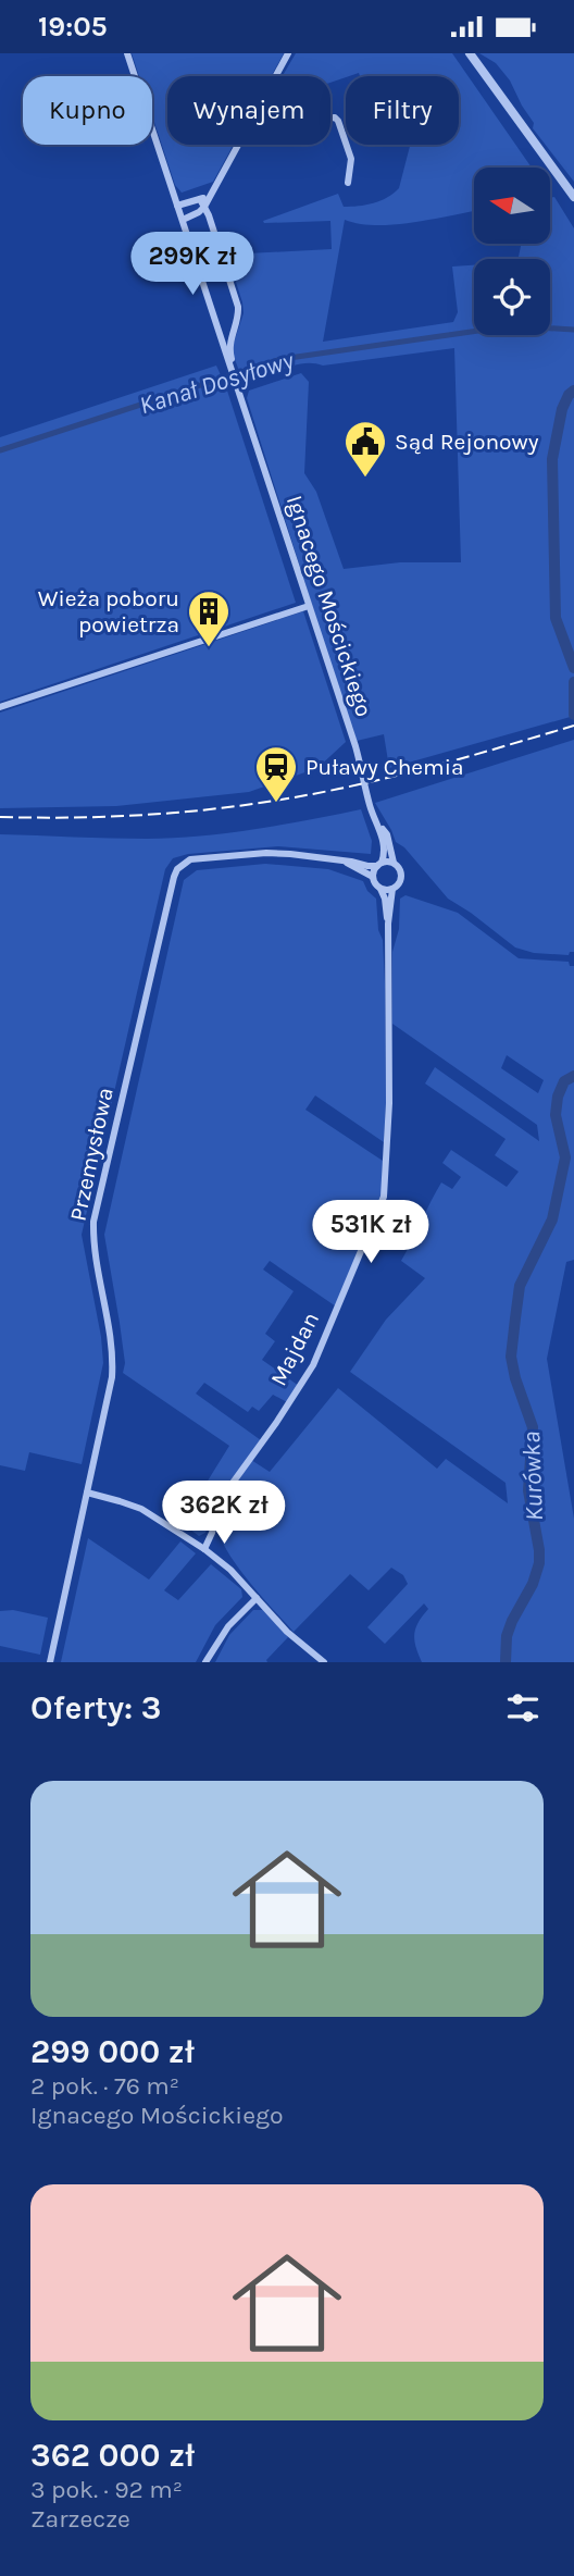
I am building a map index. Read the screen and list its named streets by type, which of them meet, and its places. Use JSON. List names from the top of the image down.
{
  "streets": {
    "street": ["Ignacego Mościckiego", "Przemysłowa", "Majdan"]
  },
  "crossings": [
    ["Ignacego Mościckiego", "Przemysłowa"],
    ["Ignacego Mościckiego", "Majdan"],
    ["Przemysłowa", "Majdan"]
  ],
  "water": ["Kanał Dosyłowy", "Kurówka"],
  "places": {
    "public building": ["Sąd Rejonowy"],
    "building": ["Wieża poboru powietrza"],
    "station": ["Puławy Chemia"]
  },
  "north": "left",
  "page": {
    "status": "19:05",
    "chip": ["Kupno", "Wynajem", "Filtry"],
    "price": ["299K zł", "531K zł", "362K zł"],
    "heading": "Oferty: 3",
    "list": [
      {
        "name": "299 000 zł",
        "note": "2 pok. · 76 m² · Ignacego Mościckiego"
      },
      {
        "name": "362 000 zł",
        "note": "3 pok. · 92 m² · Zarzecze"
      }
    ]
  }
}
